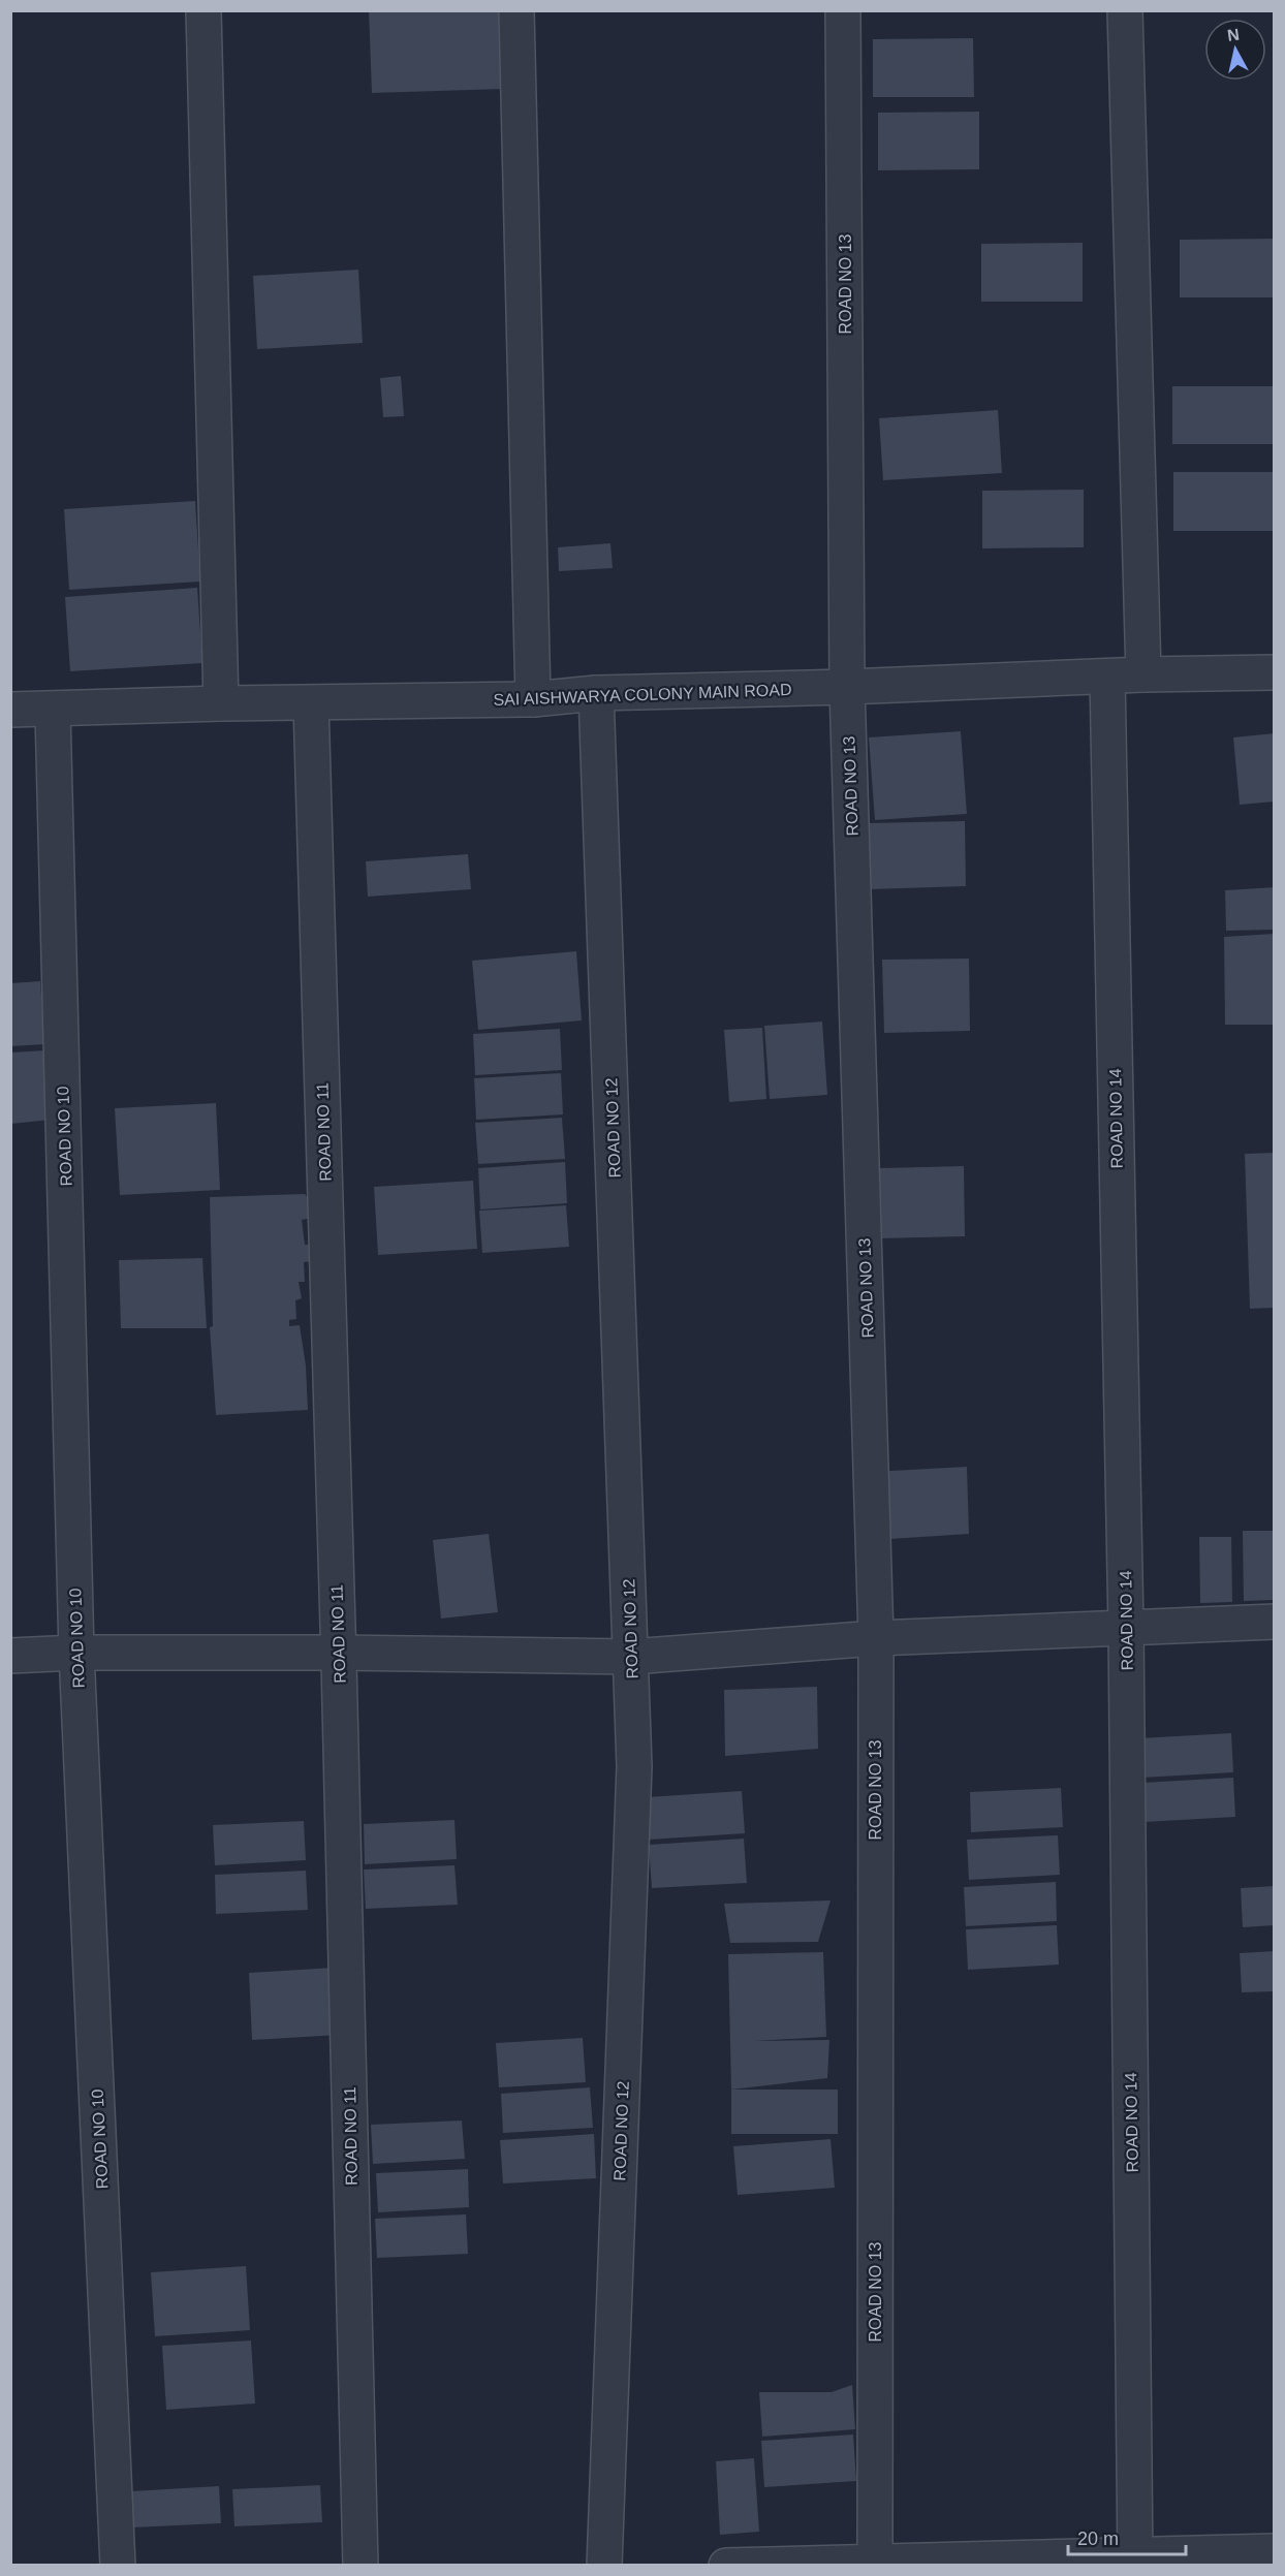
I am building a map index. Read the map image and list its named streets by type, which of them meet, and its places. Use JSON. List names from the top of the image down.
{
  "streets": {
    "street": [
      "ROAD NO 13",
      "SAI AISHWARYA COLONY MAIN ROAD",
      "ROAD NO 14",
      "ROAD NO 12",
      "ROAD NO 11",
      "ROAD NO 10"
    ]
  },
  "crossings": [
    ["ROAD NO 13", "SAI AISHWARYA COLONY MAIN ROAD"],
    ["SAI AISHWARYA COLONY MAIN ROAD", "ROAD NO 14"],
    ["SAI AISHWARYA COLONY MAIN ROAD", "ROAD NO 12"],
    ["SAI AISHWARYA COLONY MAIN ROAD", "ROAD NO 11"],
    ["SAI AISHWARYA COLONY MAIN ROAD", "ROAD NO 10"]
  ],
  "scale_bar": "20 m",
  "north": "top"
}
